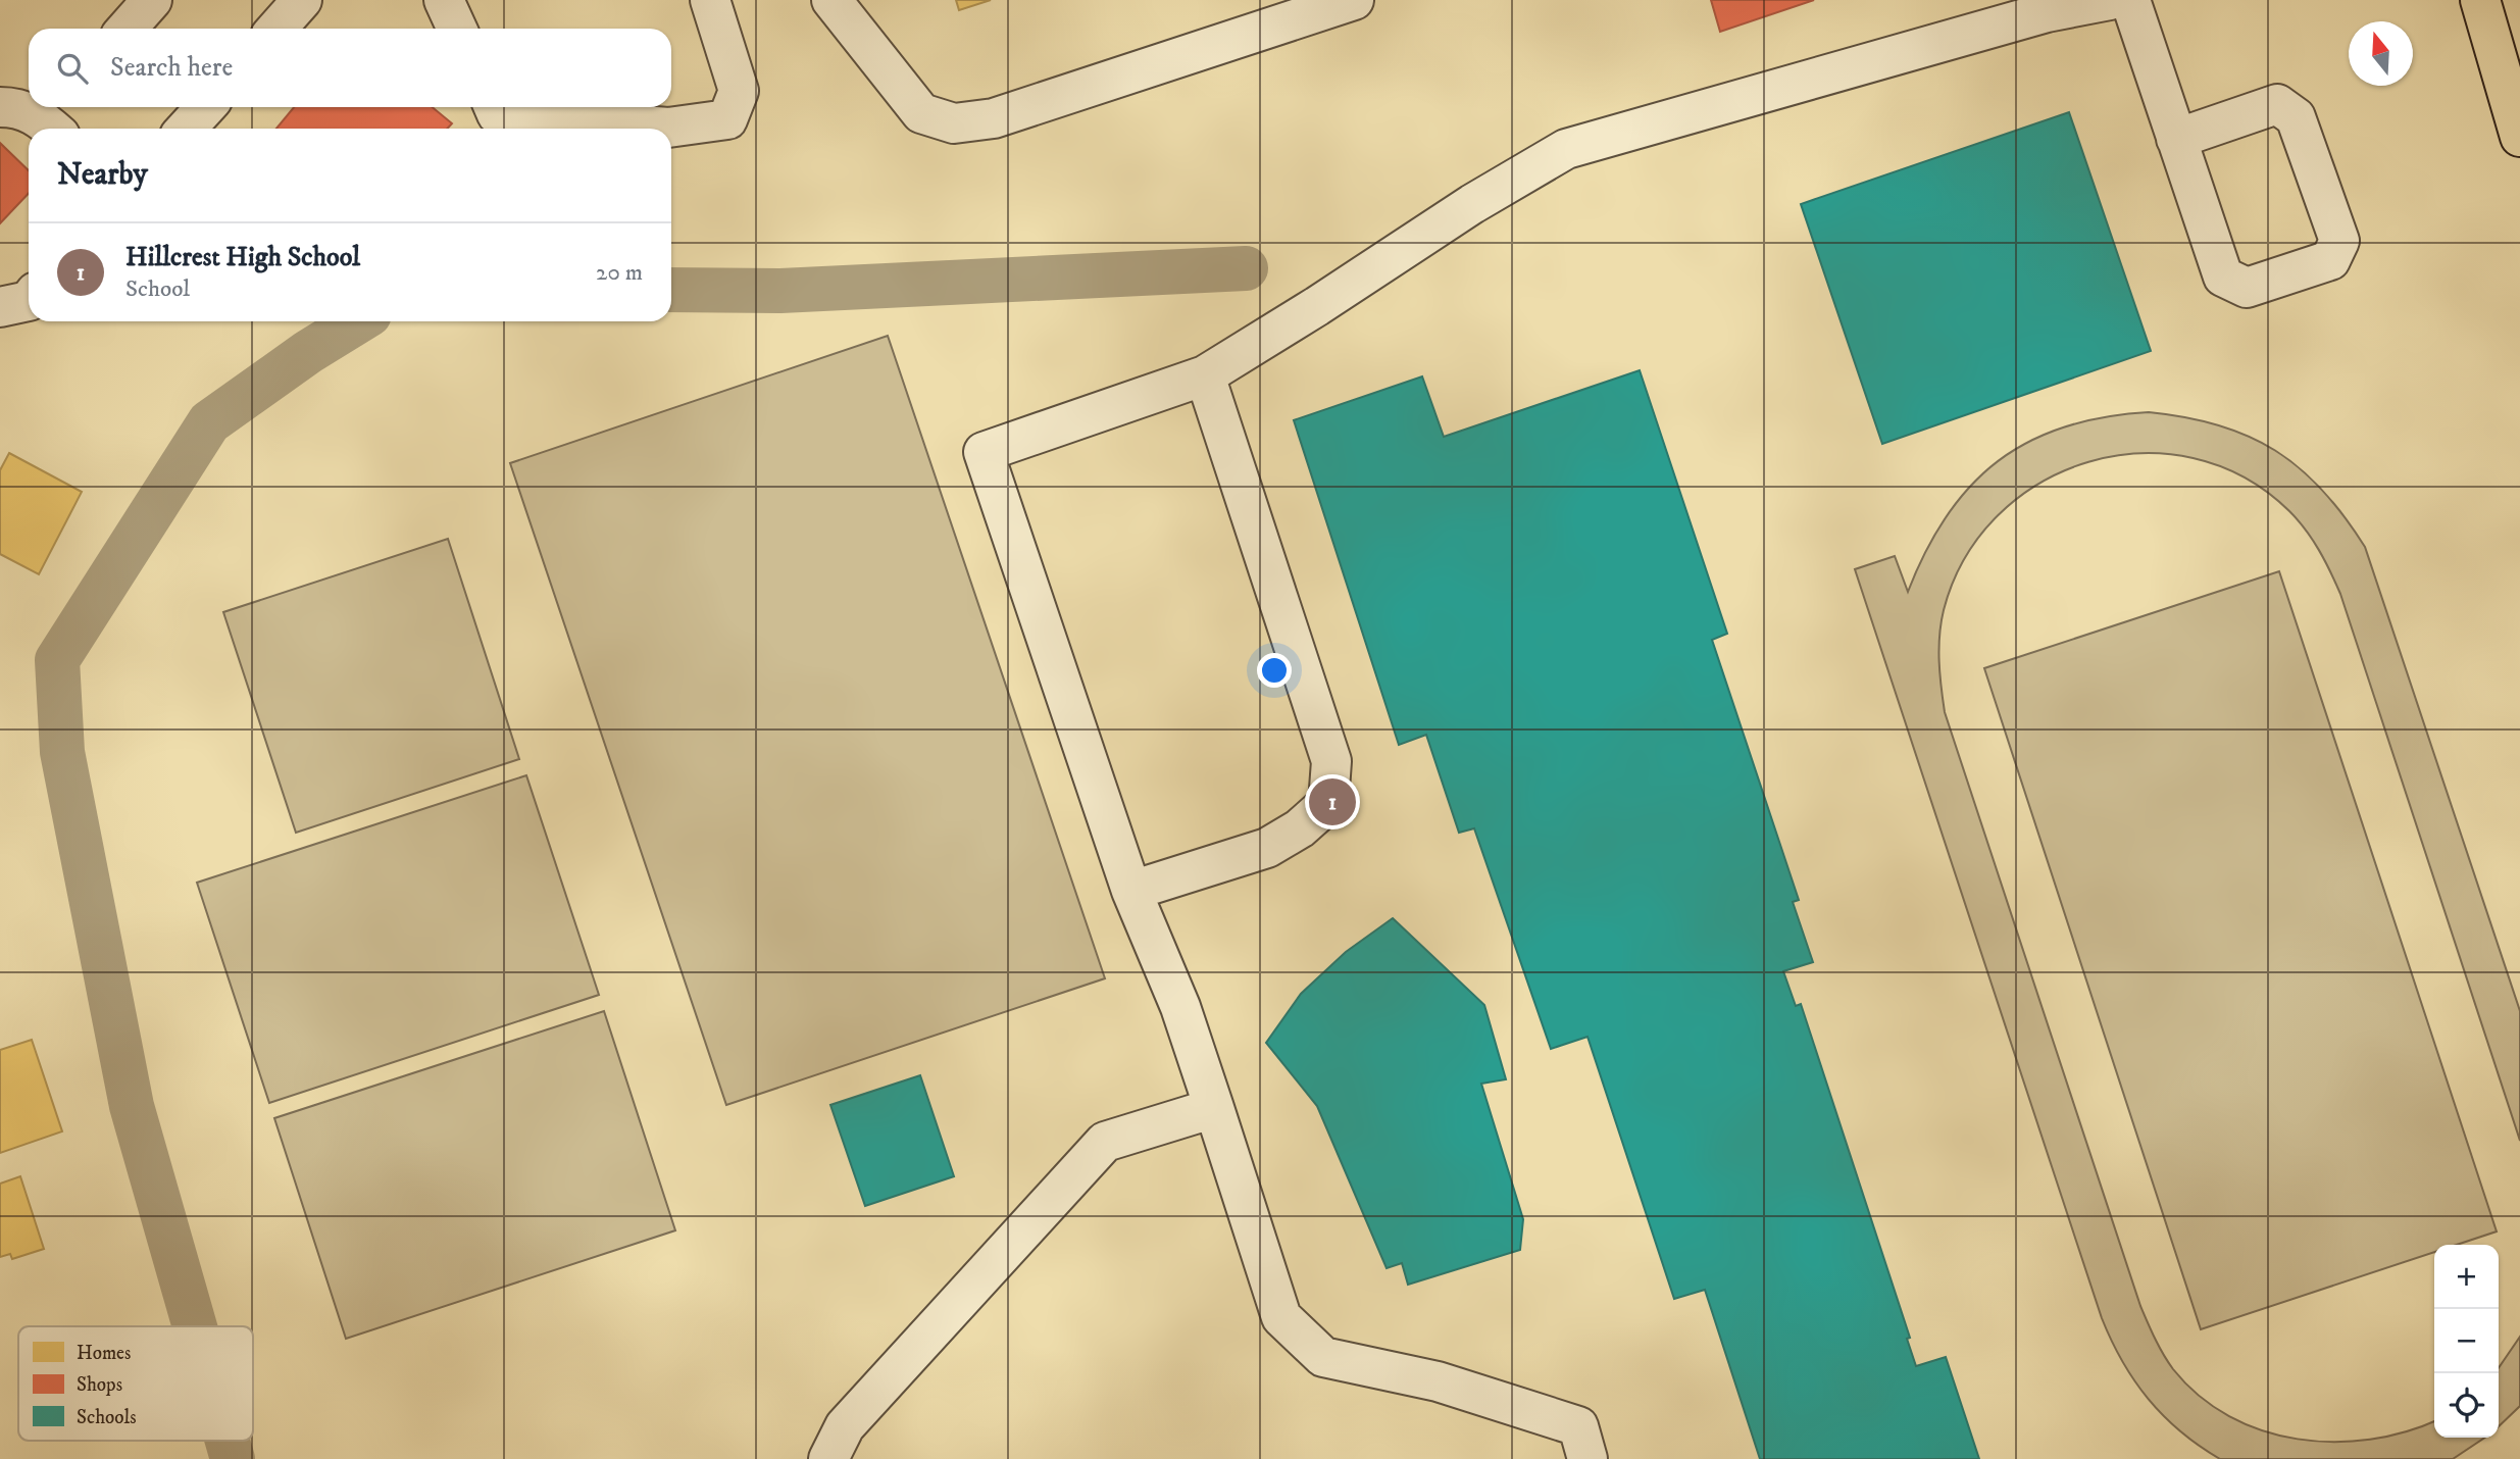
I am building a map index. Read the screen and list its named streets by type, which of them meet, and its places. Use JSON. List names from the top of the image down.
{
  "legend": ["Homes", "Shops", "Schools"],
  "north": "top",
  "page": {
    "search": "Search here",
    "heading": "Nearby",
    "list": [
      {
        "mark": "1",
        "name": "Hillcrest High School",
        "note": "School",
        "value": "20 m"
      }
    ],
    "pins": "1",
    "map_buttons": ["+", "−"]
  }
}
